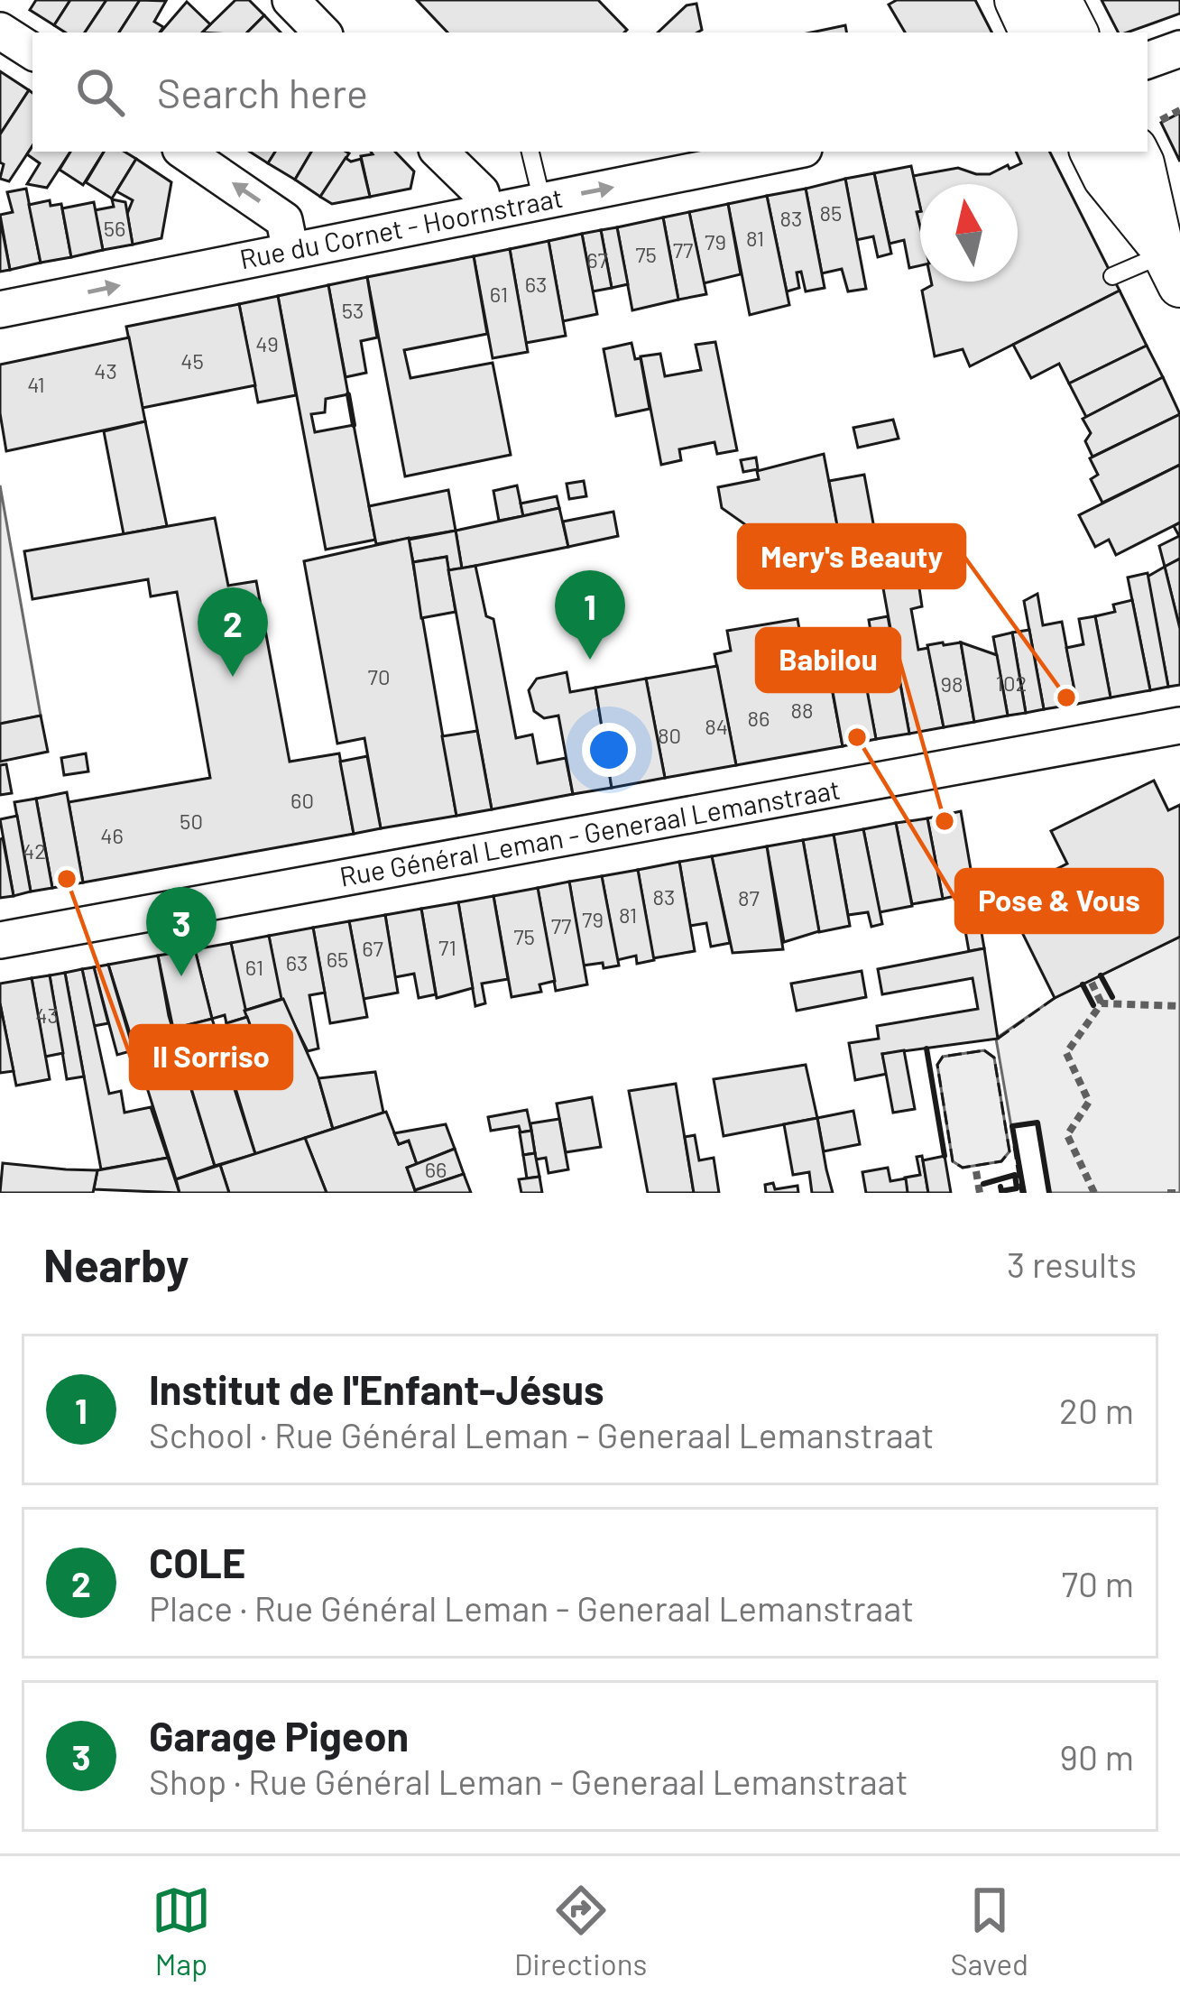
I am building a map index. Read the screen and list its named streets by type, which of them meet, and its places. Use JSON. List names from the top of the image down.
{
  "streets": {
    "street": ["Rue du Cornet - Hoornstraat", "Rue Général Leman - Generaal Lemanstraat"]
  },
  "one_way": ["Rue du Cornet - Hoornstraat"],
  "places": [
    "Mery's Beauty",
    "Pose & Vous",
    "Babilou",
    "Il Sorriso"
  ],
  "house_numbers": [
    "85",
    "83",
    "56",
    "81",
    "79",
    "77",
    "75",
    "67",
    "63",
    "61",
    "53",
    "49",
    "45",
    "43",
    "41",
    "70",
    "102",
    "98",
    "88",
    "86",
    "84",
    "80",
    "60",
    "50",
    "46",
    "42",
    "83",
    "87",
    "81",
    "79",
    "77",
    "75",
    "71",
    "67",
    "65",
    "63",
    "61",
    "43",
    "66"
  ],
  "north": "top",
  "page": {
    "search": "Search here",
    "pins": ["1", "2", "3"],
    "heading": ["Nearby", "3 results"],
    "list": [
      {
        "mark": "1",
        "name": "Institut de l'Enfant-Jésus",
        "note": "School · Rue Général Leman - Generaal Lemanstraat",
        "value": "20 m"
      },
      {
        "mark": "2",
        "name": "COLE",
        "note": "Place · Rue Général Leman - Generaal Lemanstraat",
        "value": "70 m"
      },
      {
        "mark": "3",
        "name": "Garage Pigeon",
        "note": "Shop · Rue Général Leman - Generaal Lemanstraat",
        "value": "90 m"
      }
    ],
    "nav": ["Map", "Directions", "Saved"]
  }
}
